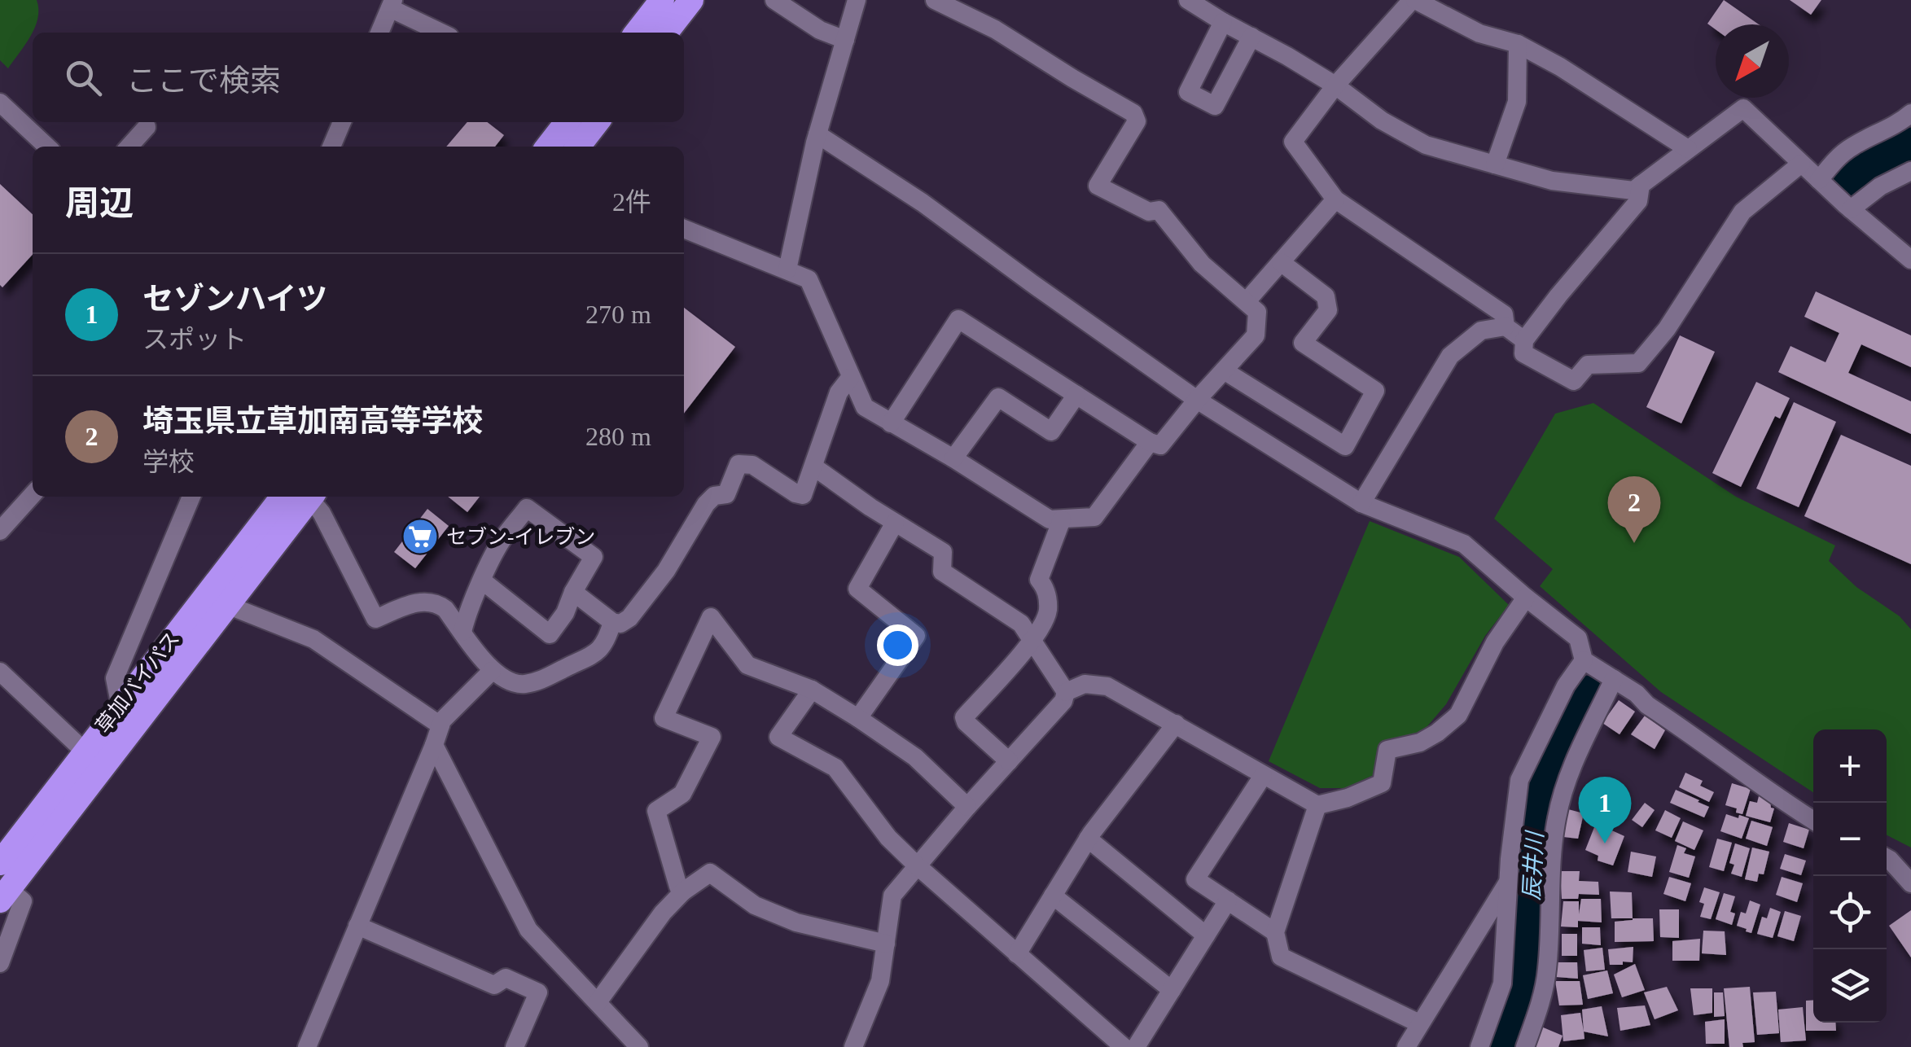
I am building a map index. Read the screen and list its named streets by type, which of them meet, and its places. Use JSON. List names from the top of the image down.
{
  "streets": {
    "highway": ["草加バイパス"]
  },
  "water": ["辰井川"],
  "places": {
    "supermarket": ["セブン-イレブン"]
  },
  "north": "bottom left",
  "page": {
    "search": "ここで検索",
    "heading": ["周辺", "2件"],
    "list": [
      {
        "mark": "1",
        "name": "セゾンハイツ",
        "note": "スポット",
        "value": "270 m"
      },
      {
        "mark": "2",
        "name": "埼玉県立草加南高等学校",
        "note": "学校",
        "value": "280 m"
      }
    ],
    "pins": ["2", "1"],
    "map_buttons": ["+", "−"]
  }
}
